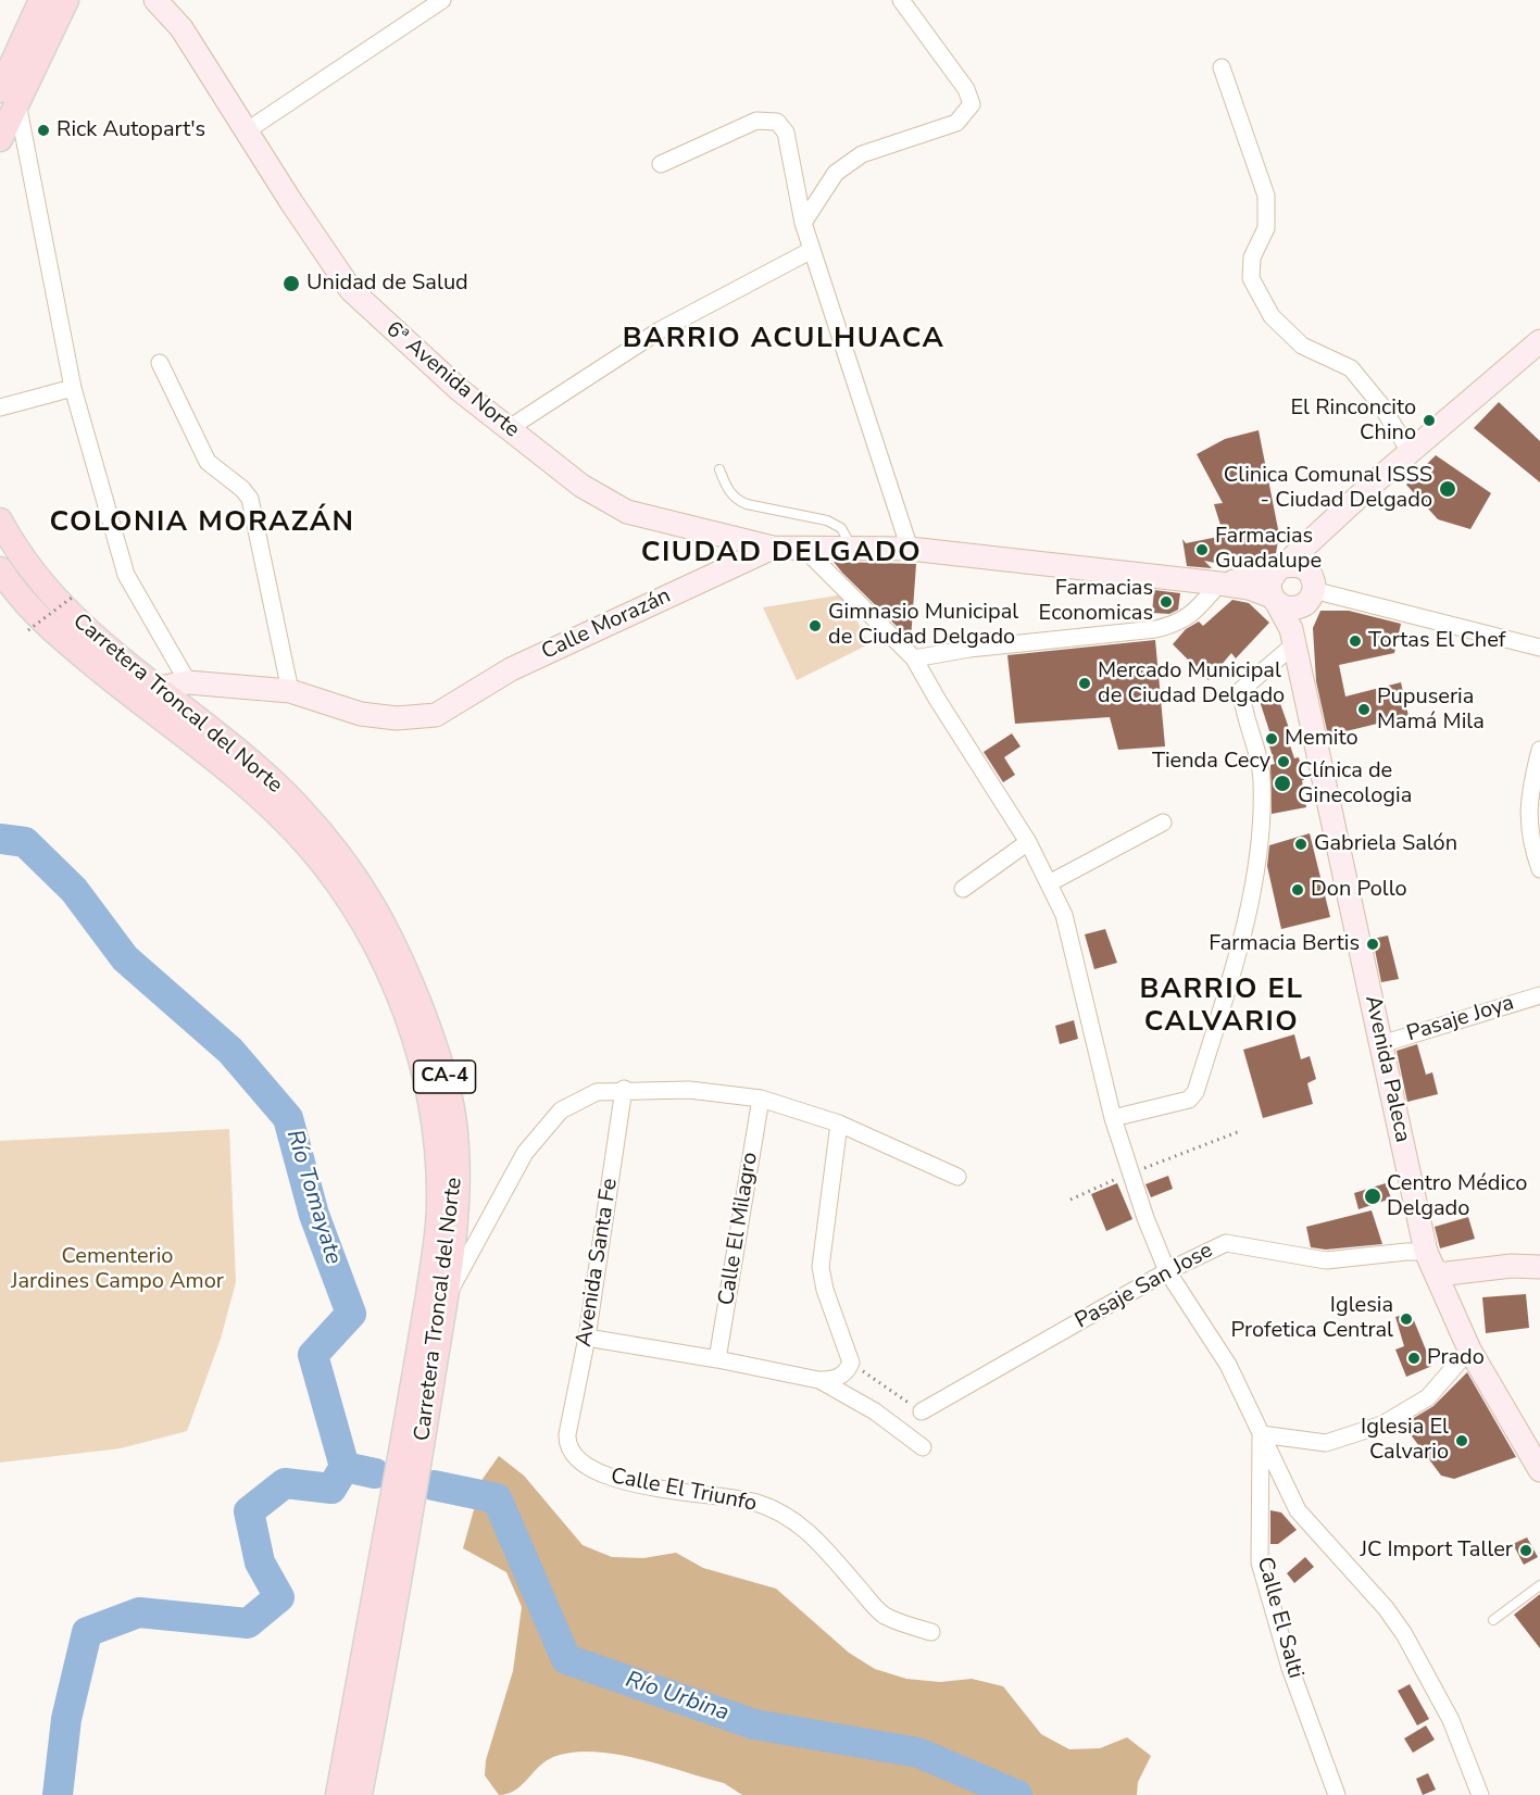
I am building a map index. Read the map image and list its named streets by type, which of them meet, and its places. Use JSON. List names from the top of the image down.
{
  "streets": {
    "main road": [
      "6ª Avenida Norte",
      "Calle Morazán",
      "Carretera Troncal del Norte",
      "Avenida Paleca",
      "CA-4"
    ],
    "street": [
      "Pasaje Joya",
      "Calle El Milagro",
      "Avenida Santa Fe",
      "Pasaje San Jose",
      "Calle El Triunfo",
      "Calle El Salti"
    ]
  },
  "crossings": [
    ["6ª Avenida Norte", "Calle Morazán"],
    ["Calle Morazán", "Carretera Troncal del Norte"],
    ["Calle Morazán", "Avenida Paleca"],
    ["Pasaje Joya", "Avenida Paleca"],
    ["Avenida Paleca", "Pasaje San Jose"],
    ["Avenida Santa Fe", "Calle El Triunfo"]
  ],
  "districts": [
    "BARRIO ACULHUACA",
    "COLONIA MORAZÁN",
    "CIUDAD DELGADO",
    "BARRIO EL CALVARIO"
  ],
  "water": ["Río Tomayate", "Río Urbina"],
  "parks": ["Cementerio Jardines Campo Amor"],
  "places": [
    "Rick Autopart's",
    "Unidad de Salud",
    "El Rinconcito Chino",
    "Clinica Comunal ISSS - Ciudad Delgado",
    "Farmacias Guadalupe",
    "Farmacias Economicas",
    "Gimnasio Municipal de Ciudad Delgado",
    "Tortas El Chef",
    "Mercado Municipal de Ciudad Delgado",
    "Pupuseria Mamá Mila",
    "Memito",
    "Tienda Cecy",
    "Clínica de Ginecologia",
    "Gabriela Salón",
    "Don Pollo",
    "Farmacia Bertis",
    "Centro Médico Delgado",
    "Iglesia Profetica Central",
    "Prado",
    "Iglesia El Calvario",
    "JC Import Taller"
  ]
}
